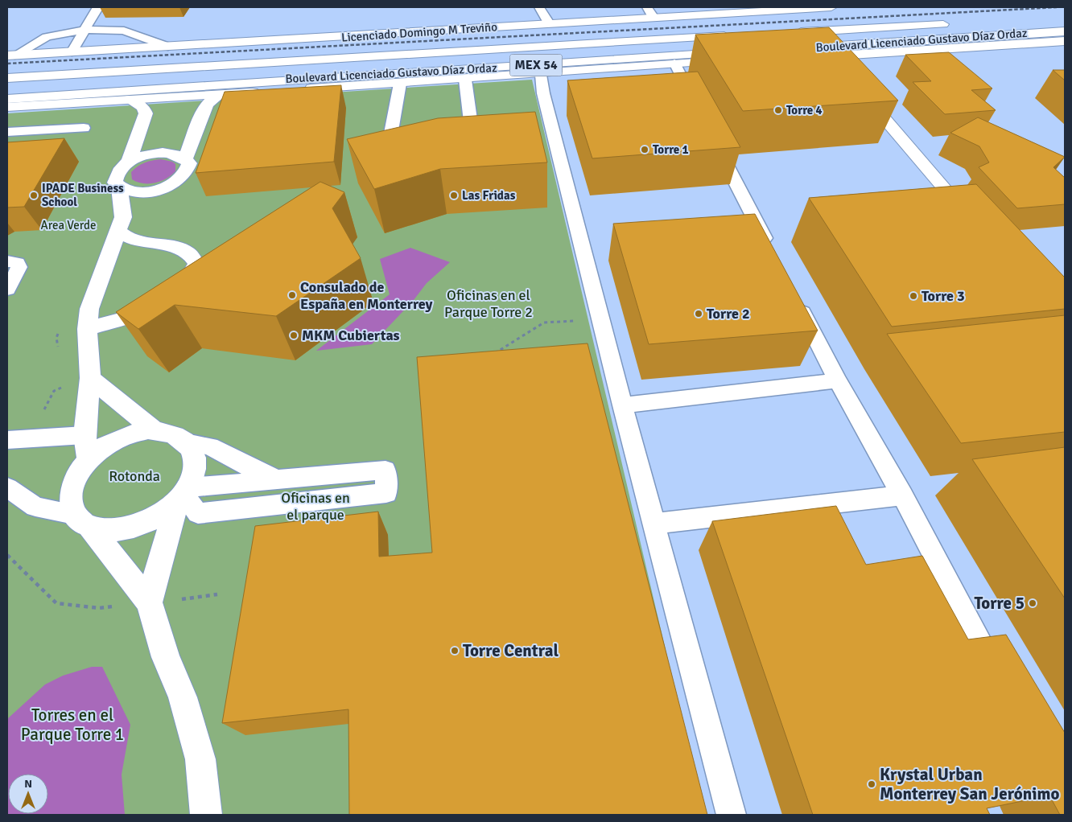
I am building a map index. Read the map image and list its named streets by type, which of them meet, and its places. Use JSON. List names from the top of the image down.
{
  "streets": {
    "main road": ["Licenciado Domingo M Treviño", "Boulevard Licenciado Gustavo Díaz Ordaz", "MEX 54"]
  },
  "parks": [
    "Area Verde",
    "Oficinas en el Parque Torre 2",
    "Rotonda",
    "Oficinas en el parque",
    "Torres en el Parque Torre 1"
  ],
  "places": [
    "Torre 4",
    "Torre 1",
    "IPADE Business School",
    "Las Fridas",
    "Consulado de España en Monterrey",
    "Torre 3",
    "Torre 2",
    "MKM Cubiertas",
    "Torre 5",
    "Torre Central",
    "Krystal Urban Monterrey San Jerónimo"
  ],
  "north": "top"
}
